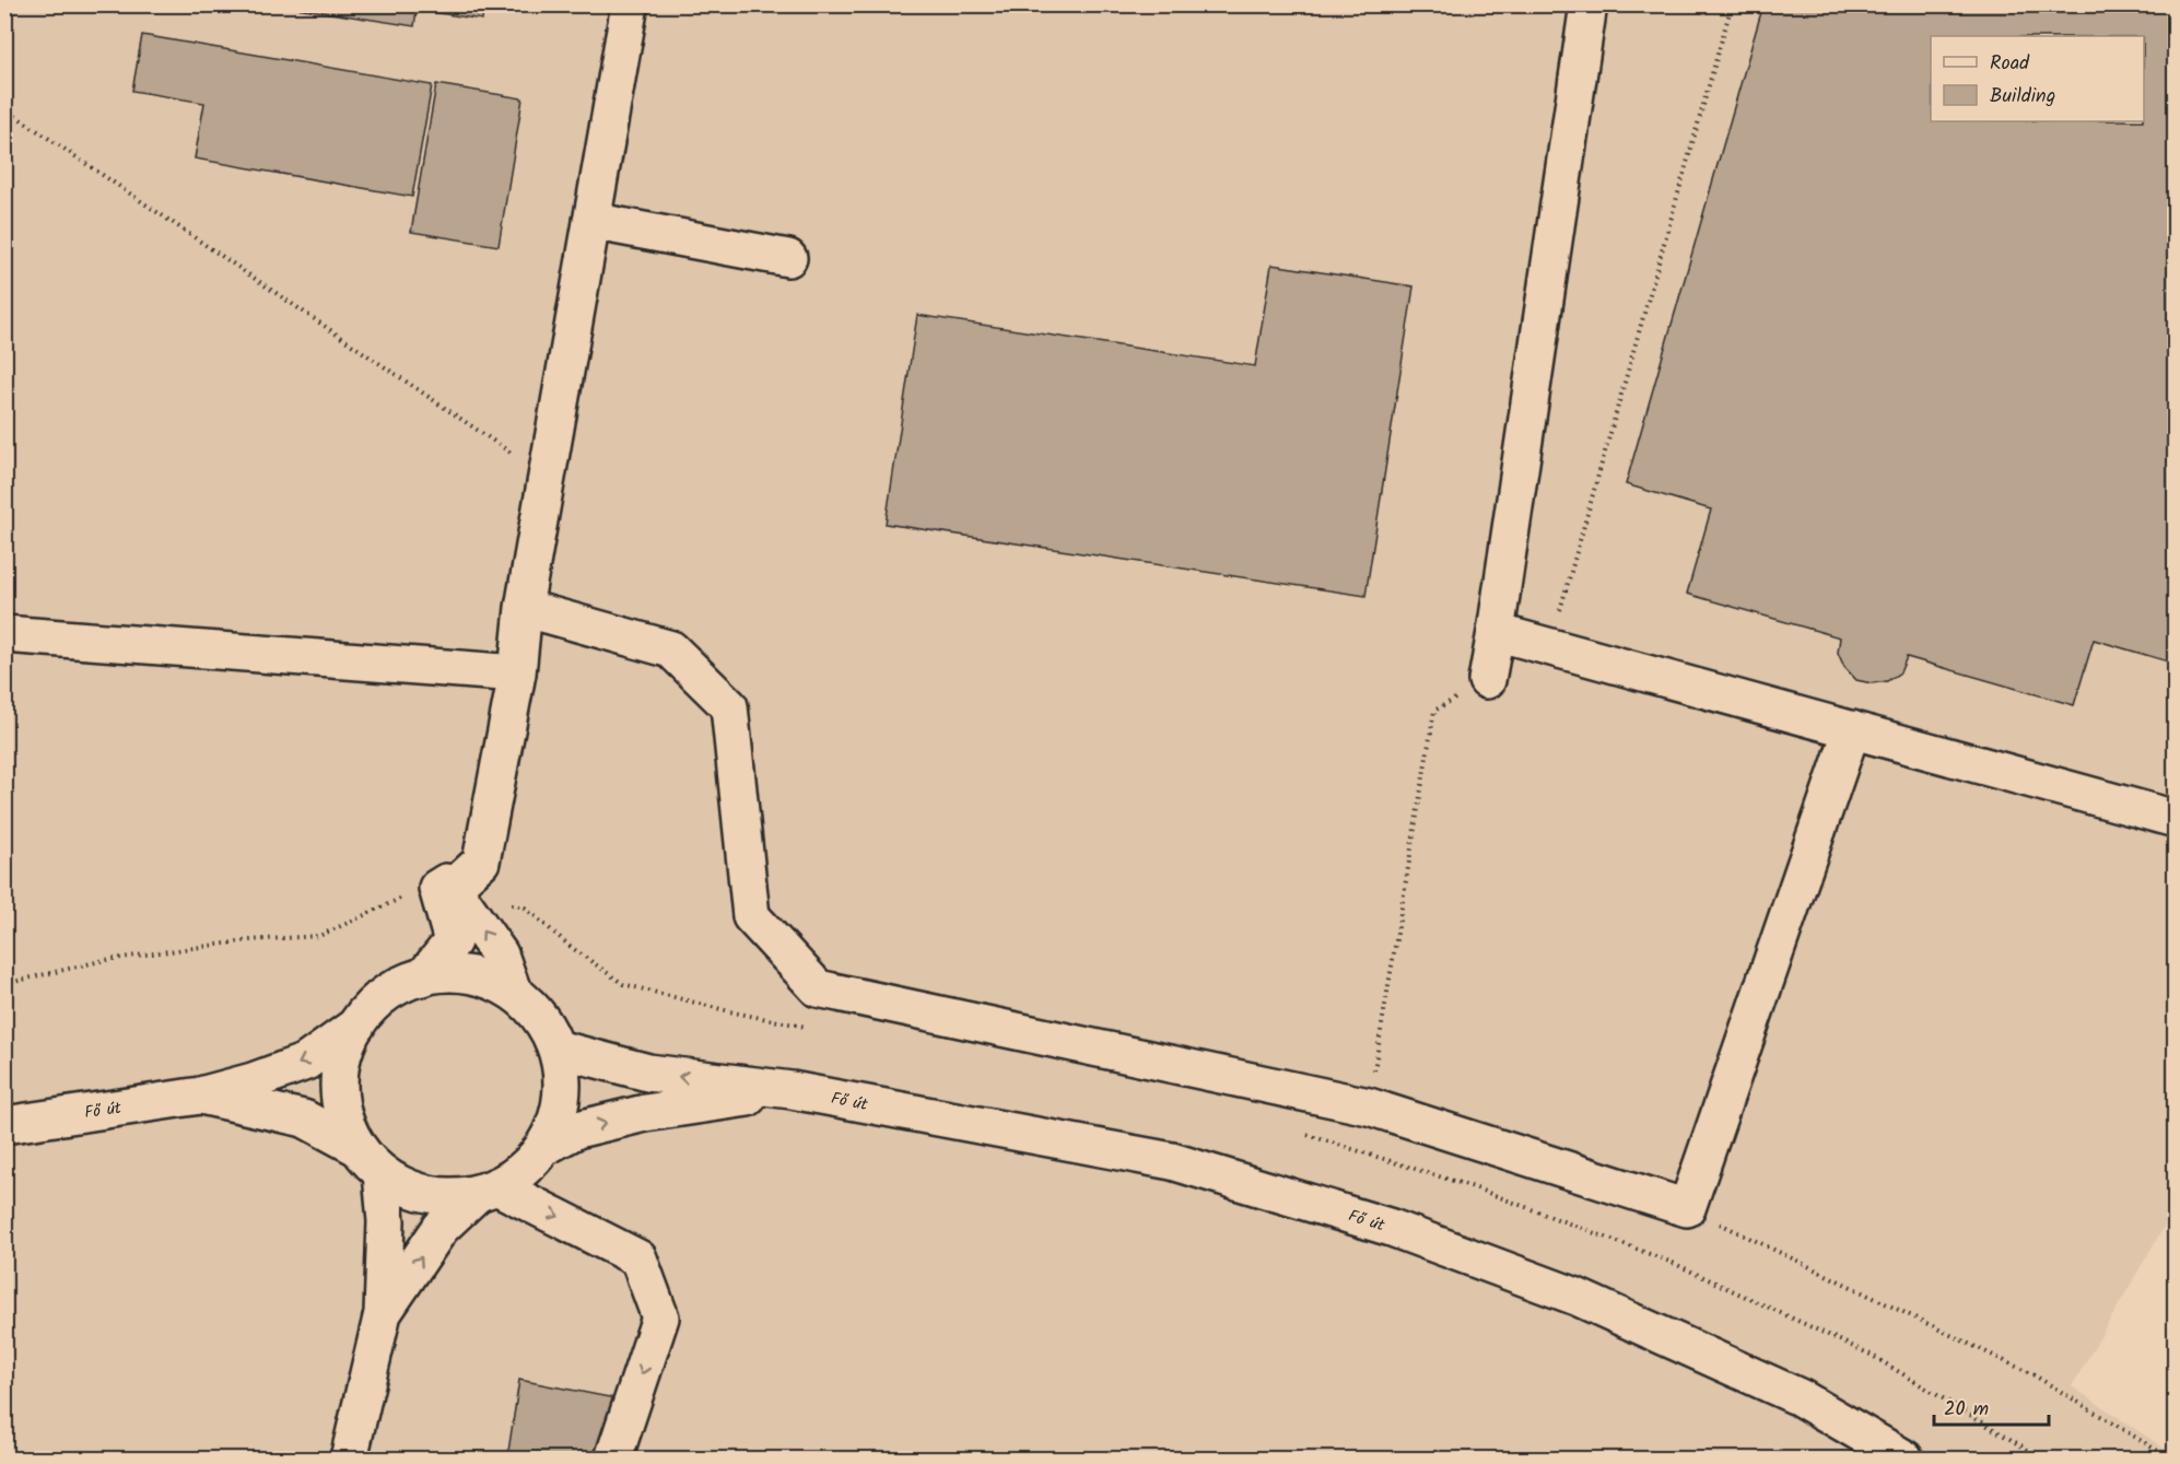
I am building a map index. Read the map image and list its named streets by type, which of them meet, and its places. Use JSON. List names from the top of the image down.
{
  "streets": {
    "main road": ["Fő út"]
  },
  "legend": ["Road", "Building"],
  "scale_bar": "20 m"
}
